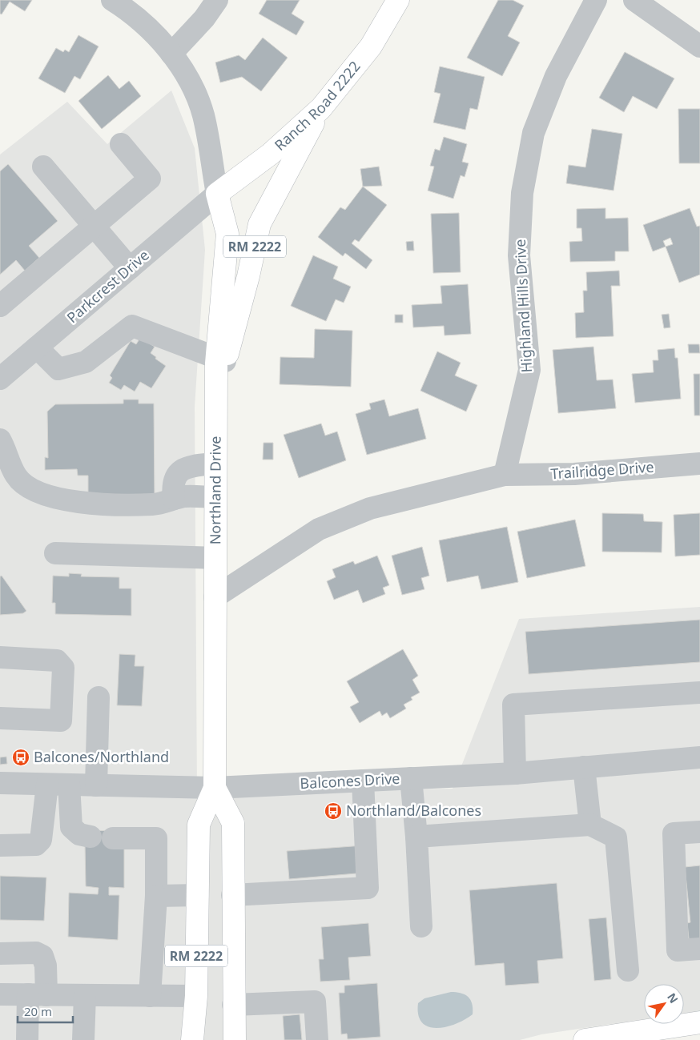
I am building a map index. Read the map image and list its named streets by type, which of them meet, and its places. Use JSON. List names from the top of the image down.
{
  "streets": {
    "main road": ["Ranch Road 2222", "RM 2222", "Northland Drive"],
    "street": [
      "Parkcrest Drive",
      "Highland Hills Drive",
      "Trailridge Drive",
      "Balcones Drive"
    ]
  },
  "crossings": [
    ["Ranch Road 2222", "RM 2222"],
    ["Ranch Road 2222", "Parkcrest Drive"],
    ["Ranch Road 2222", "Northland Drive"],
    ["RM 2222", "Northland Drive"],
    ["Parkcrest Drive", "Northland Drive"],
    ["Highland Hills Drive", "Trailridge Drive"],
    ["Northland Drive", "Balcones Drive"]
  ],
  "places": {
    "bus stop": ["Balcones/Northland", "Northland/Balcones"]
  },
  "scale_bar": "20 m",
  "north": "top right"
}
